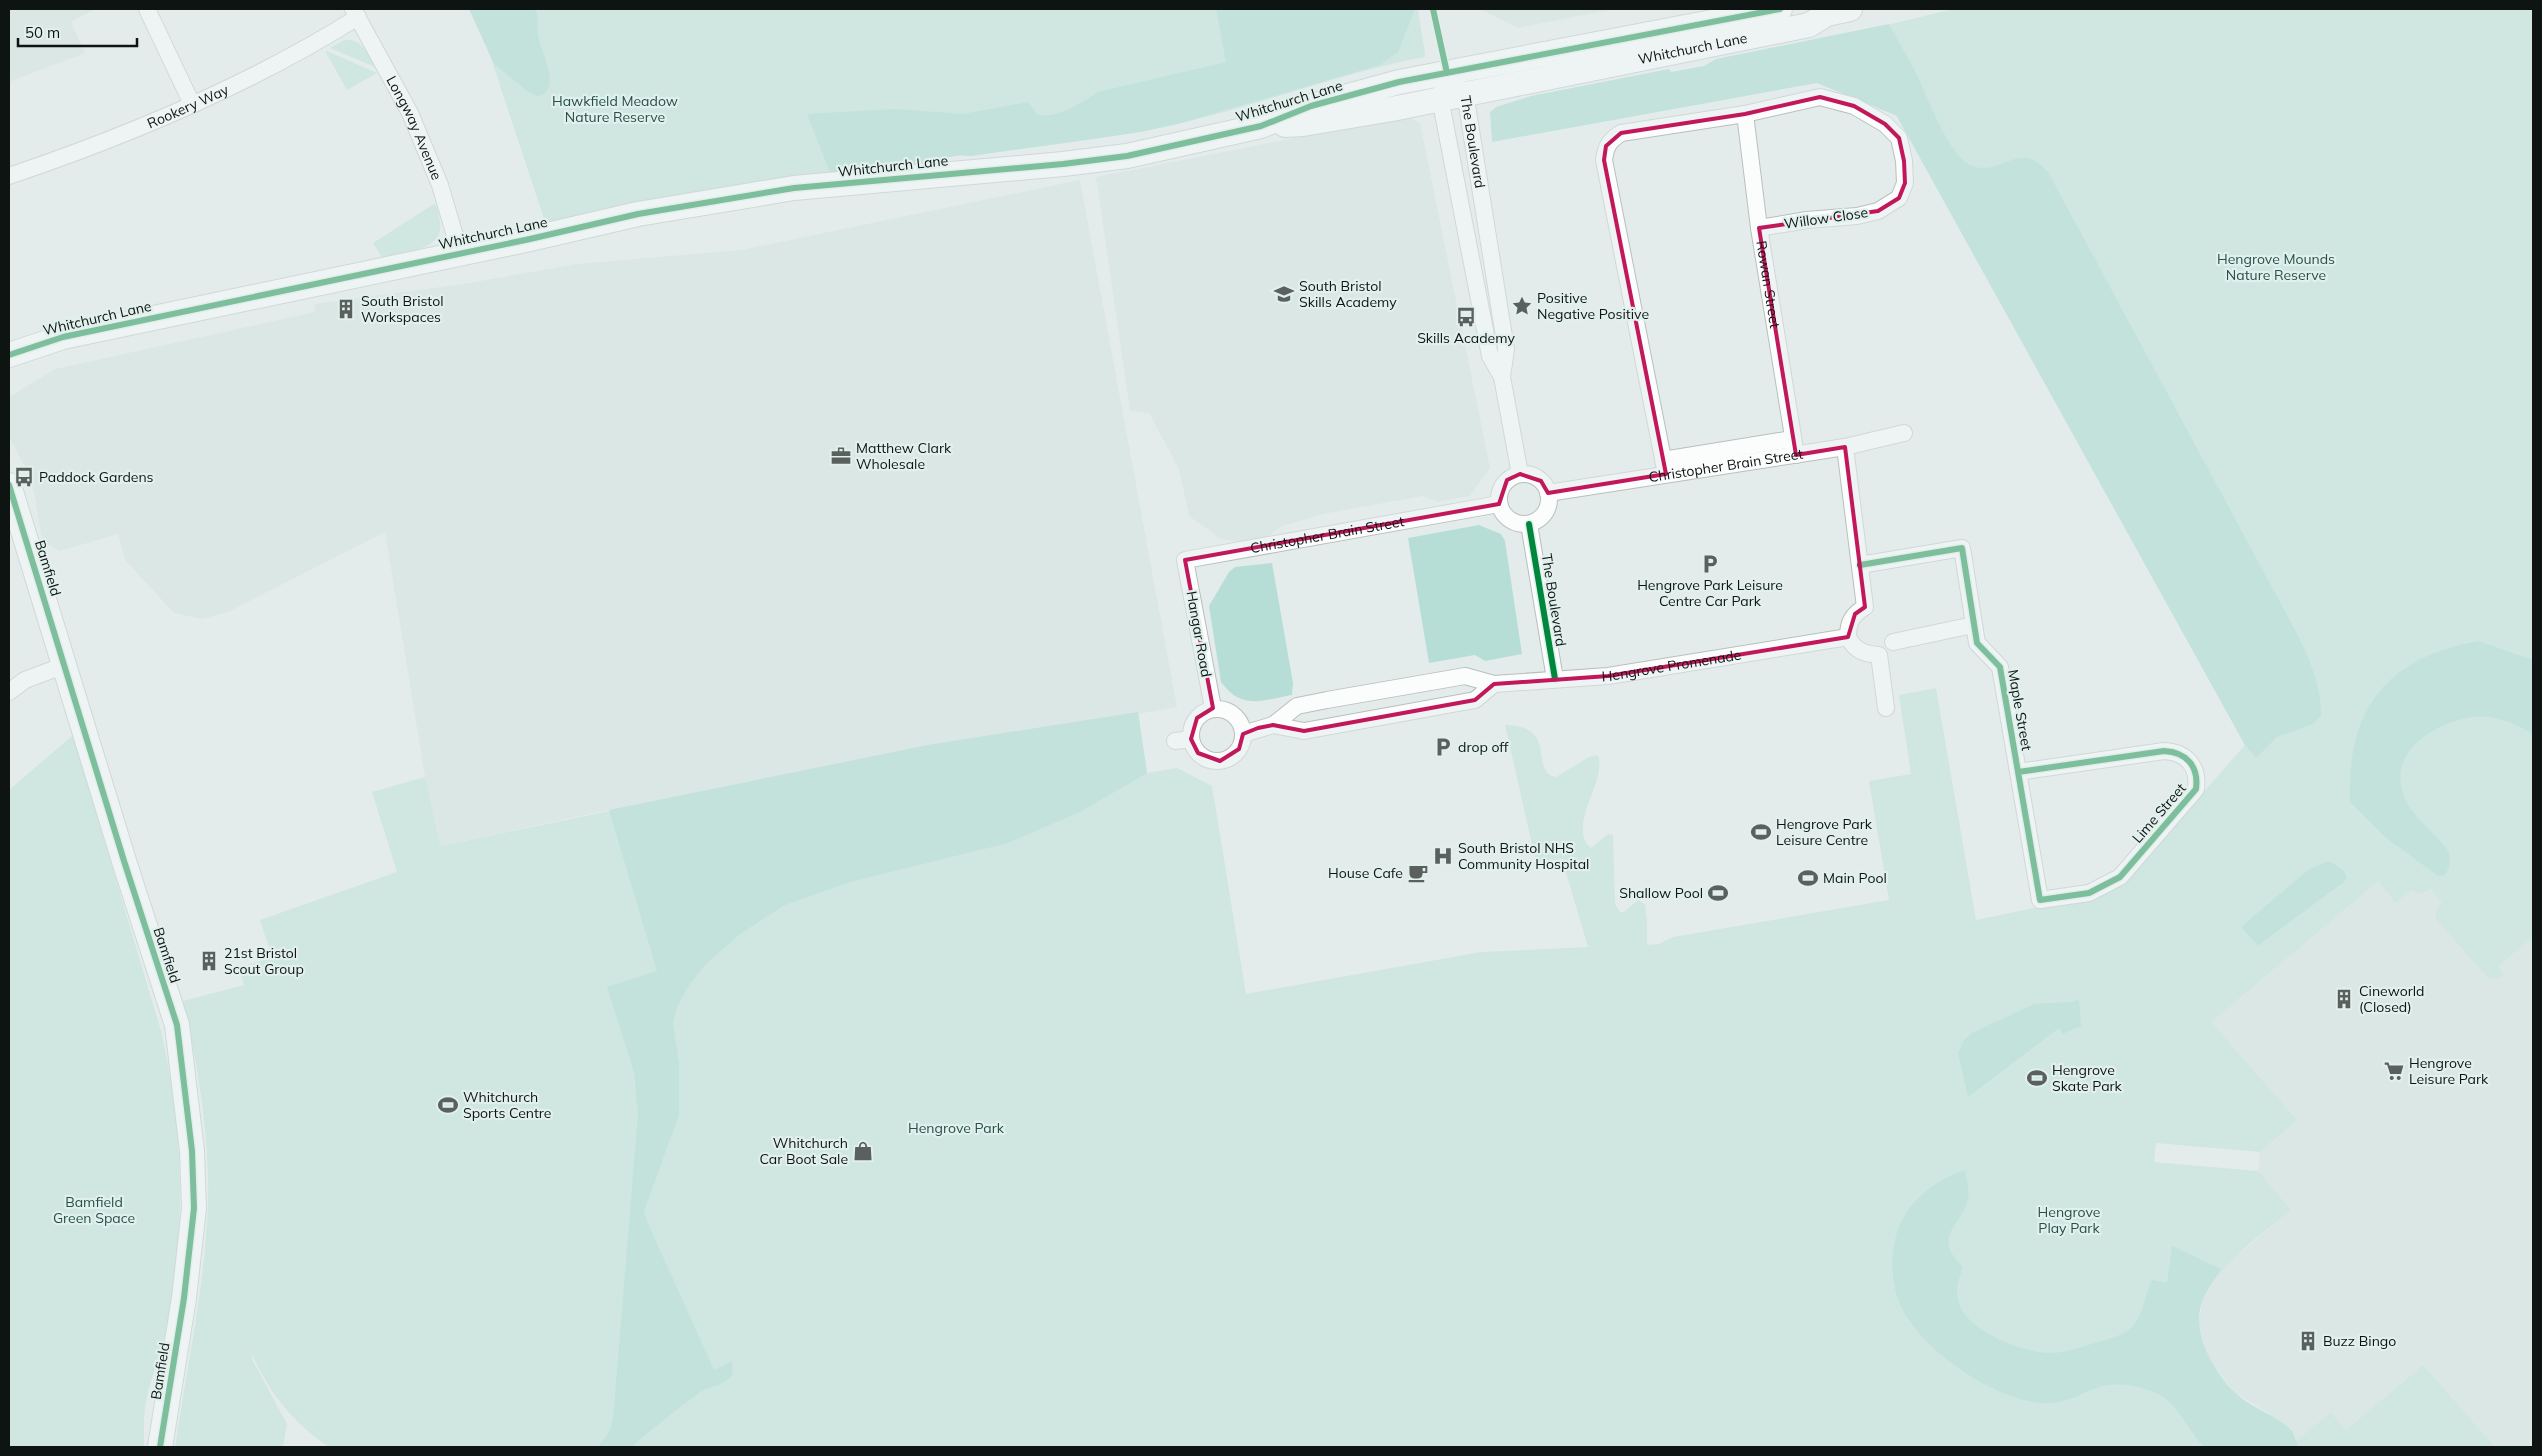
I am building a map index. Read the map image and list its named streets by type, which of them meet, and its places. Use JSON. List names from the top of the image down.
{
  "streets": {
    "street": [
      "Whitchurch Lane",
      "Rookery Way",
      "Longway Avenue",
      "The Boulevard",
      "Willow Close",
      "Rowan Street",
      "Christopher Brain Street",
      "Bamfield",
      "Hangar Road",
      "Hengrove Promenade",
      "Maple Street",
      "Lime Street"
    ]
  },
  "crossings": [
    ["Whitchurch Lane", "Longway Avenue"],
    ["Whitchurch Lane", "The Boulevard"],
    ["Rookery Way", "Longway Avenue"],
    ["The Boulevard", "Christopher Brain Street"],
    ["The Boulevard", "Hengrove Promenade"],
    ["Willow Close", "Rowan Street"],
    ["Willow Close", "Christopher Brain Street"],
    ["Rowan Street", "Christopher Brain Street"],
    ["Christopher Brain Street", "Hangar Road"],
    ["Hangar Road", "Hengrove Promenade"],
    ["Maple Street", "Lime Street"]
  ],
  "parks": [
    "Hawkfield Meadow Nature Reserve",
    "Hengrove Mounds Nature Reserve",
    "Hengrove Park",
    "Bamfield Green Space",
    "Hengrove Play Park"
  ],
  "places": {
    "school or university": ["South Bristol Skills Academy"],
    "place": ["Positive Negative Positive"],
    "building": [
      "South Bristol Workspaces",
      "21st Bristol Scout Group",
      "Cineworld (Closed)",
      "Buzz Bingo"
    ],
    "bus stop": ["Skills Academy", "Paddock Gardens"],
    "office": ["Matthew Clark Wholesale"],
    "parking": ["Hengrove Park Leisure Centre Car Park", "drop off"],
    "sports": [
      "Hengrove Park Leisure Centre",
      "Main Pool",
      "Shallow Pool",
      "Hengrove Skate Park",
      "Whitchurch Sports Centre"
    ],
    "hospital": ["South Bristol NHS Community Hospital"],
    "cafe": ["House Cafe"],
    "supermarket": ["Hengrove Leisure Park"],
    "shop": ["Whitchurch Car Boot Sale"]
  },
  "scale_bar": "50 m"
}
